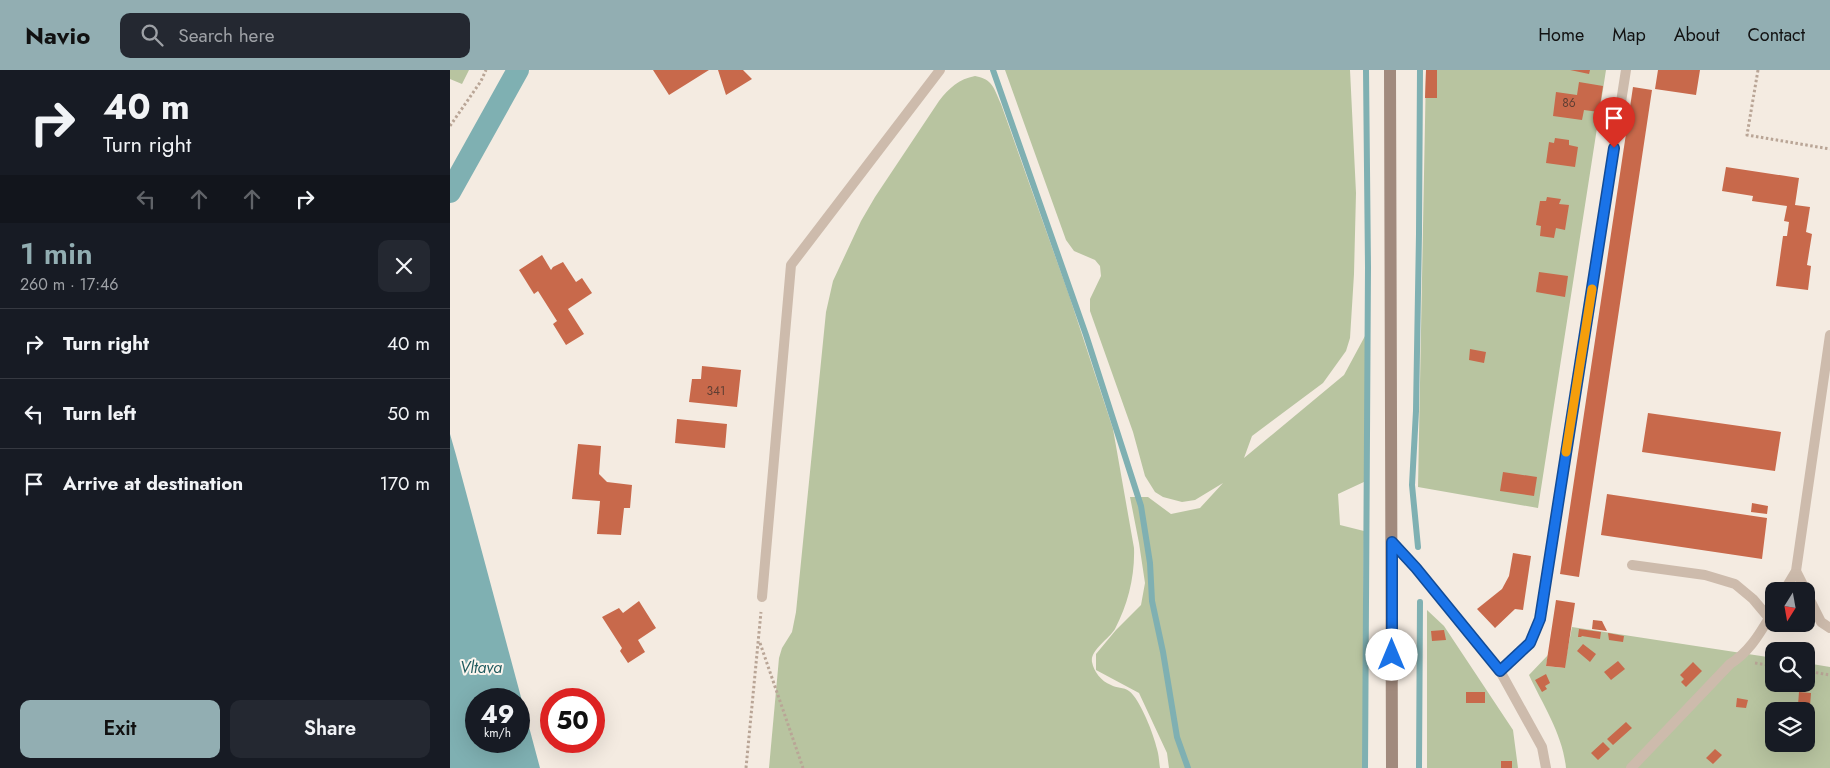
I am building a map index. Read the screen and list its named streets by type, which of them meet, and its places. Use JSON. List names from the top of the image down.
{
  "water": ["Vltava"],
  "house_numbers": ["86", "341"],
  "north": "bottom",
  "page": {
    "header": "Navio",
    "search": "Search here",
    "nav": [
      "Home",
      "Map",
      "About",
      "Contact"
    ],
    "turn": ["40 m", "Turn right"],
    "heading": ["1 min", "260 m · 17:46"],
    "list": [
      {
        "name": "Turn right",
        "value": "40 m"
      },
      {
        "name": "Turn left",
        "value": "50 m"
      },
      {
        "name": "Arrive at destination",
        "value": "170 m"
      }
    ],
    "speed": "49 km/h",
    "limit": "50",
    "buttons": ["Exit", "Share"]
  }
}
